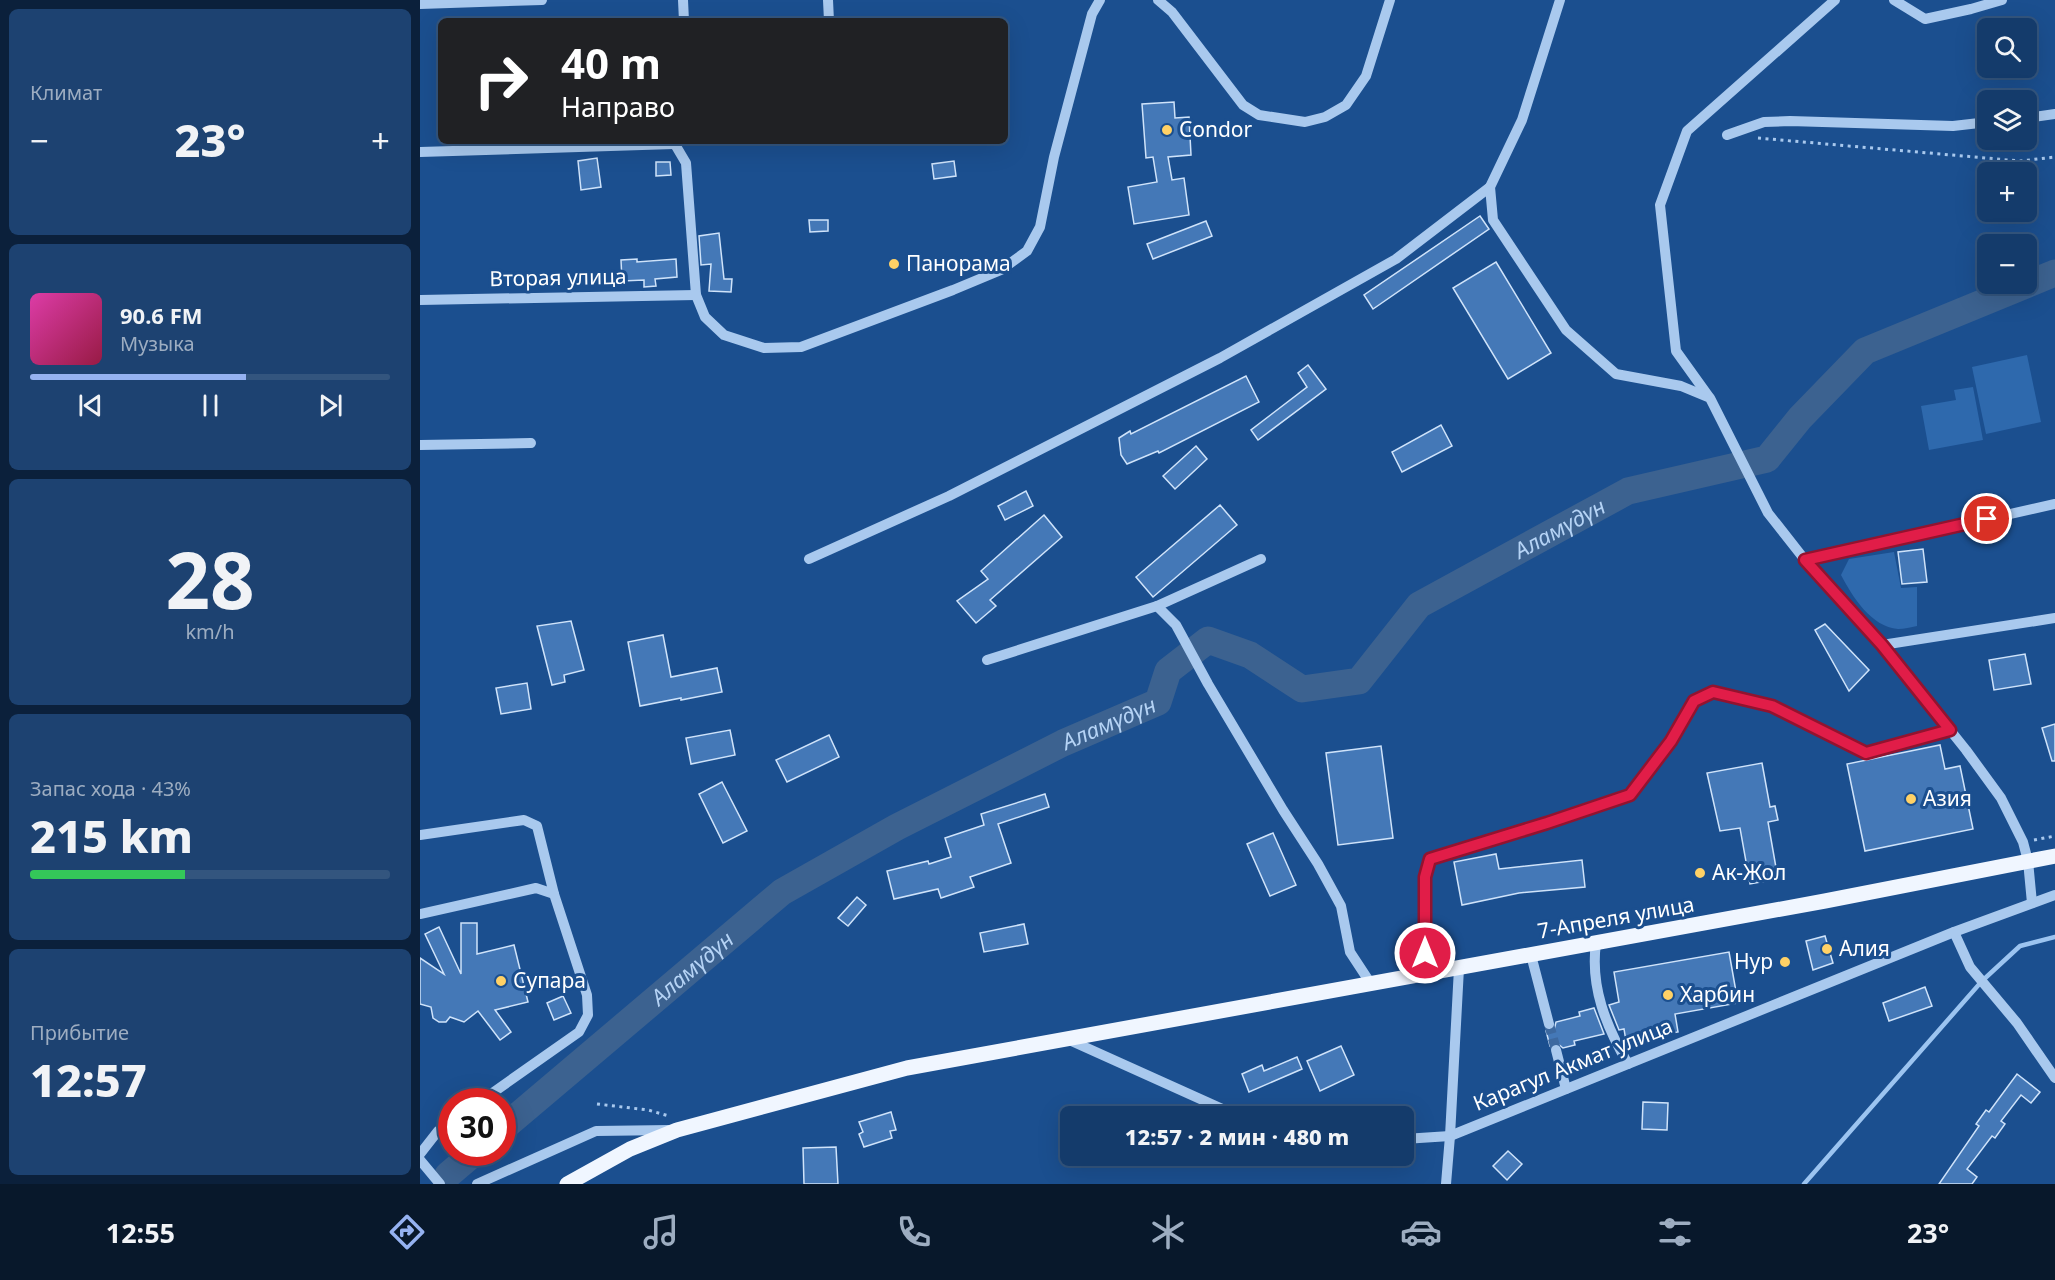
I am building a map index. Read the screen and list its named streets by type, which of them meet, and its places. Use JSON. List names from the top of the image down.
{
  "streets": {
    "main road": ["7-Апреля улица"],
    "street": ["Вторая улица", "Карагул Акмат улица"]
  },
  "water": ["Аламүдүн"],
  "places": [
    "Condor",
    "Панорама",
    "Азия",
    "Ак-Жол",
    "Алия",
    "Нур",
    "Супара",
    "Харбин"
  ],
  "page": {
    "tile": [
      "Климат",
      ["28", "km/h"],
      ["Запас хода · 43%", "215 km"],
      ["Прибытие", "12:57"]
    ],
    "map_buttons": ["+", "−"],
    "turn": ["40 m", "Направо"],
    "heat": ["−", "23°", "+"],
    "song": ["90.6 FM", "Музыка"],
    "limit": "30",
    "trip": "12:57 · 2 мин · 480 m",
    "tabs": ["12:55", "23°"]
  }
}
